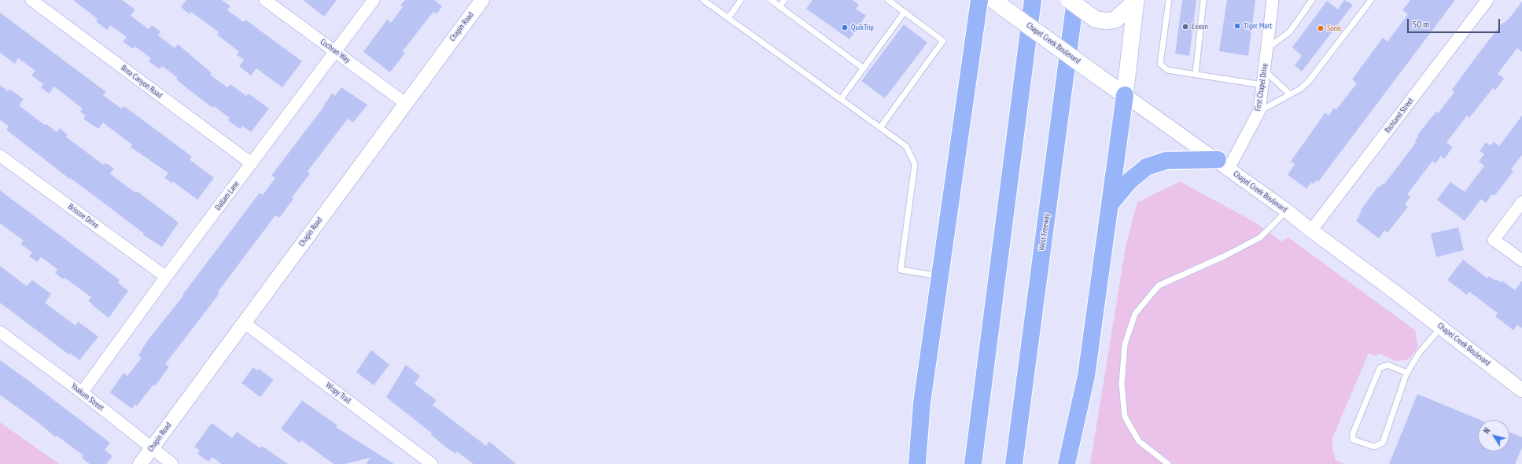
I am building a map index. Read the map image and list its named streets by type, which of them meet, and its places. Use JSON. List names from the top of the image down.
{
  "streets": {
    "highway": ["West Freeway"],
    "main road": ["Chapel Creek Boulevard"],
    "street": [
      "Chapin Road",
      "Cochran Way",
      "Brea Canyon Road",
      "First Chapel Drive",
      "Richland Street",
      "Dallam Lane",
      "Briscoe Drive",
      "Wispy Trail",
      "Yoakum Street"
    ]
  },
  "crossings": [
    ["Chapin Road", "Cochran Way"],
    ["Chapin Road", "Wispy Trail"],
    ["Chapin Road", "Yoakum Street"],
    ["Chapel Creek Boulevard", "First Chapel Drive"],
    ["Chapel Creek Boulevard", "Richland Street"],
    ["Cochran Way", "Dallam Lane"],
    ["Brea Canyon Road", "Dallam Lane"],
    ["Dallam Lane", "Briscoe Drive"],
    ["Dallam Lane", "Yoakum Street"]
  ],
  "places": [
    "Tiger Mart",
    "Exxon",
    "QuikTrip",
    "Sonic"
  ],
  "scale_bar": "50 m",
  "north": "top left"
}
